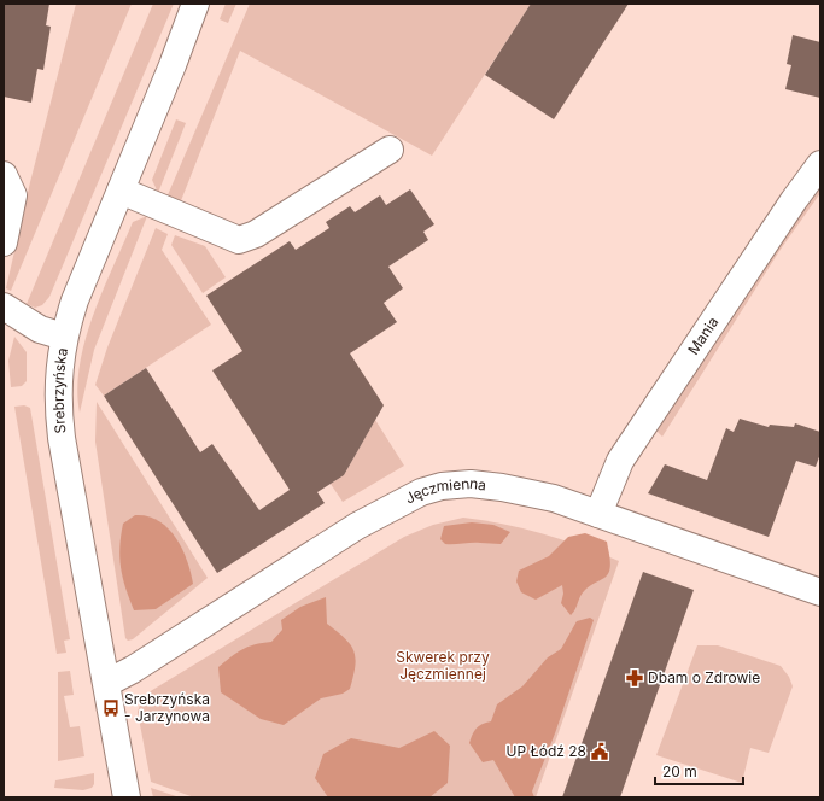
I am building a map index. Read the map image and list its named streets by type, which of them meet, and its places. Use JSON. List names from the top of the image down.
{
  "streets": {
    "street": ["Mania", "Srebrzyńska", "Jęczmienna"]
  },
  "crossings": [
    ["Mania", "Jęczmienna"],
    ["Srebrzyńska", "Jęczmienna"]
  ],
  "parks": ["Skwerek przy Jęczmiennej"],
  "places": {
    "pharmacy": ["Dbam o Zdrowie"],
    "bus stop": ["Srebrzyńska - Jarzynowa"],
    "public building": ["UP Łódź 28"]
  },
  "scale_bar": "20 m"
}
